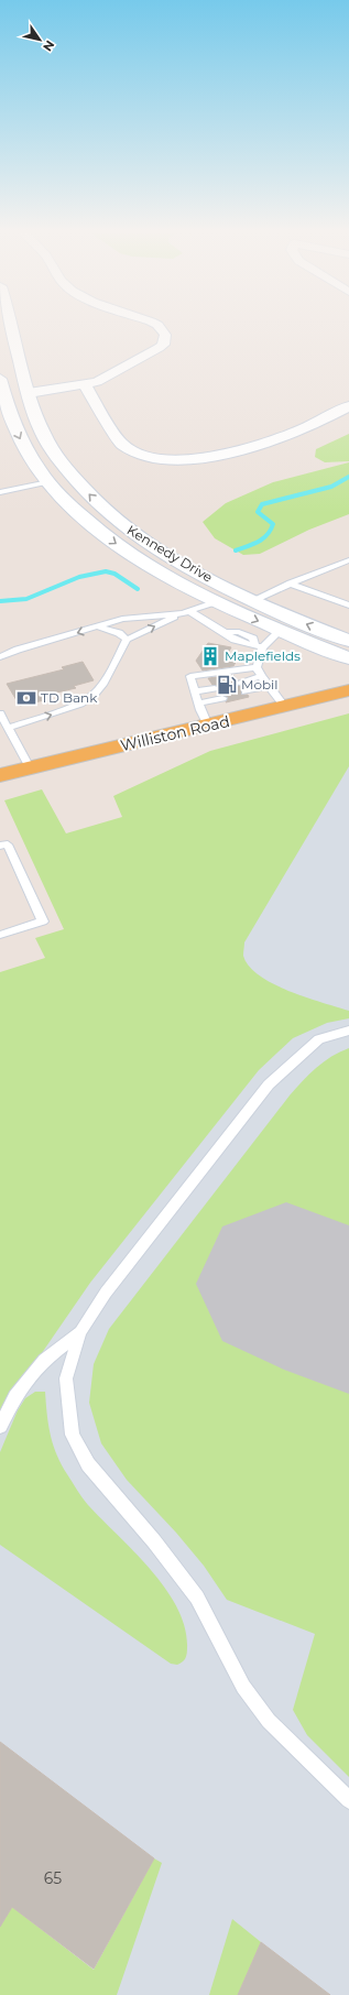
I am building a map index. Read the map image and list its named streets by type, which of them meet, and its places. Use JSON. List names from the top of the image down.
{
  "streets": {
    "main road": ["Kennedy Drive", "Williston Road"]
  },
  "places": {
    "building": ["Maplefields"],
    "fuel station": ["Mobil"],
    "bank": ["TD Bank"]
  },
  "house_numbers": ["65"],
  "north": "bottom right"
}
